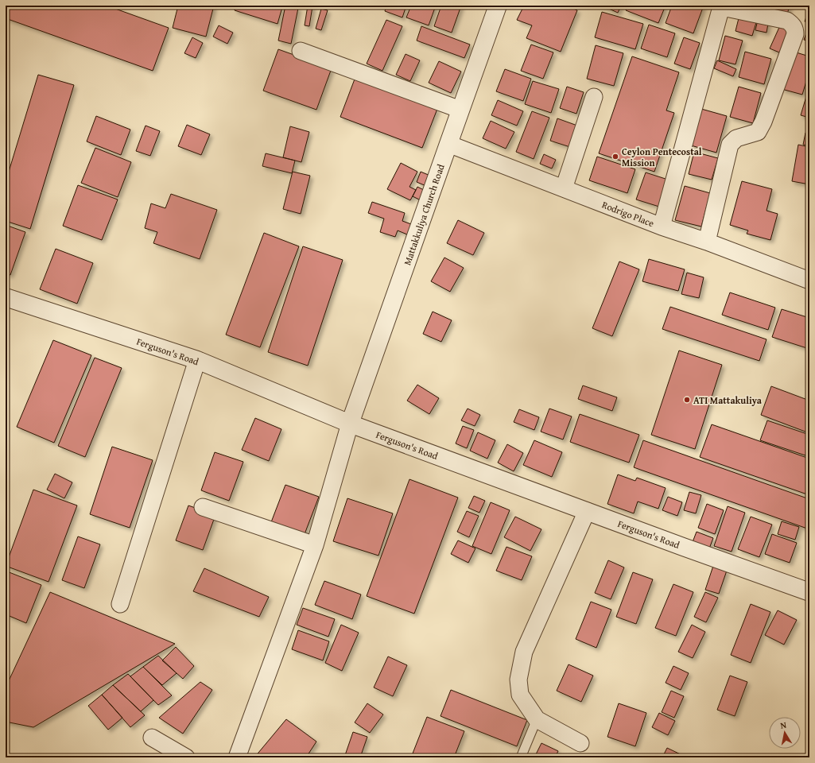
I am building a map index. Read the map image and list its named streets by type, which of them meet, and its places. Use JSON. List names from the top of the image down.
{
  "streets": {
    "street": ["Rodrigo Place", "Mattakkuliya Church Road", "Ferguson's Road"]
  },
  "crossings": [
    ["Rodrigo Place", "Mattakkuliya Church Road"],
    ["Mattakkuliya Church Road", "Ferguson's Road"]
  ],
  "places": ["Ceylon Pentecostal Mission", "ATI Mattakuliya"],
  "north": "top"
}
